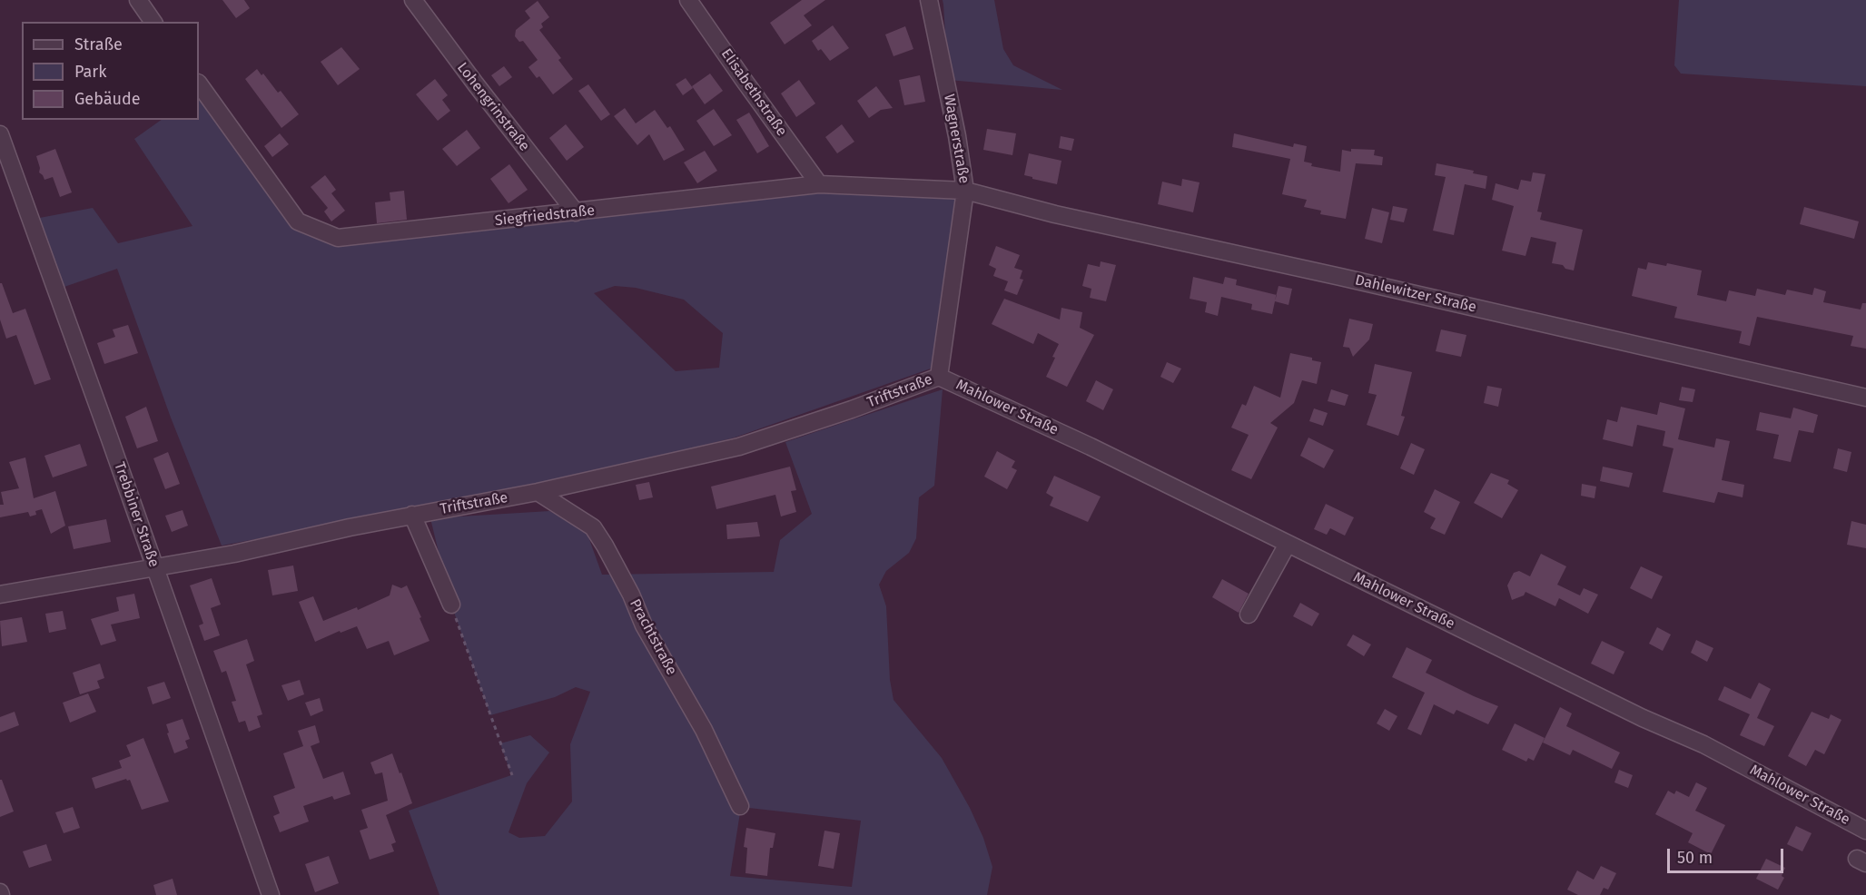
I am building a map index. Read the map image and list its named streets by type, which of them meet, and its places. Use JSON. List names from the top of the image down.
{
  "streets": {
    "street": [
      "Elisabethstraße",
      "Lohengrinstraße",
      "Wagnerstraße",
      "Siegfriedstraße",
      "Dahlewitzer Straße",
      "Triftstraße",
      "Mahlower Straße",
      "Trebbiner Straße",
      "Prachtstraße"
    ]
  },
  "crossings": [
    ["Elisabethstraße", "Siegfriedstraße"],
    ["Lohengrinstraße", "Siegfriedstraße"],
    ["Wagnerstraße", "Siegfriedstraße"],
    ["Wagnerstraße", "Dahlewitzer Straße"],
    ["Wagnerstraße", "Triftstraße"],
    ["Wagnerstraße", "Mahlower Straße"],
    ["Siegfriedstraße", "Dahlewitzer Straße"],
    ["Triftstraße", "Mahlower Straße"],
    ["Triftstraße", "Trebbiner Straße"],
    ["Triftstraße", "Prachtstraße"]
  ],
  "legend": ["Straße", "Park", "Gebäude"],
  "scale_bar": "50 m"
}
